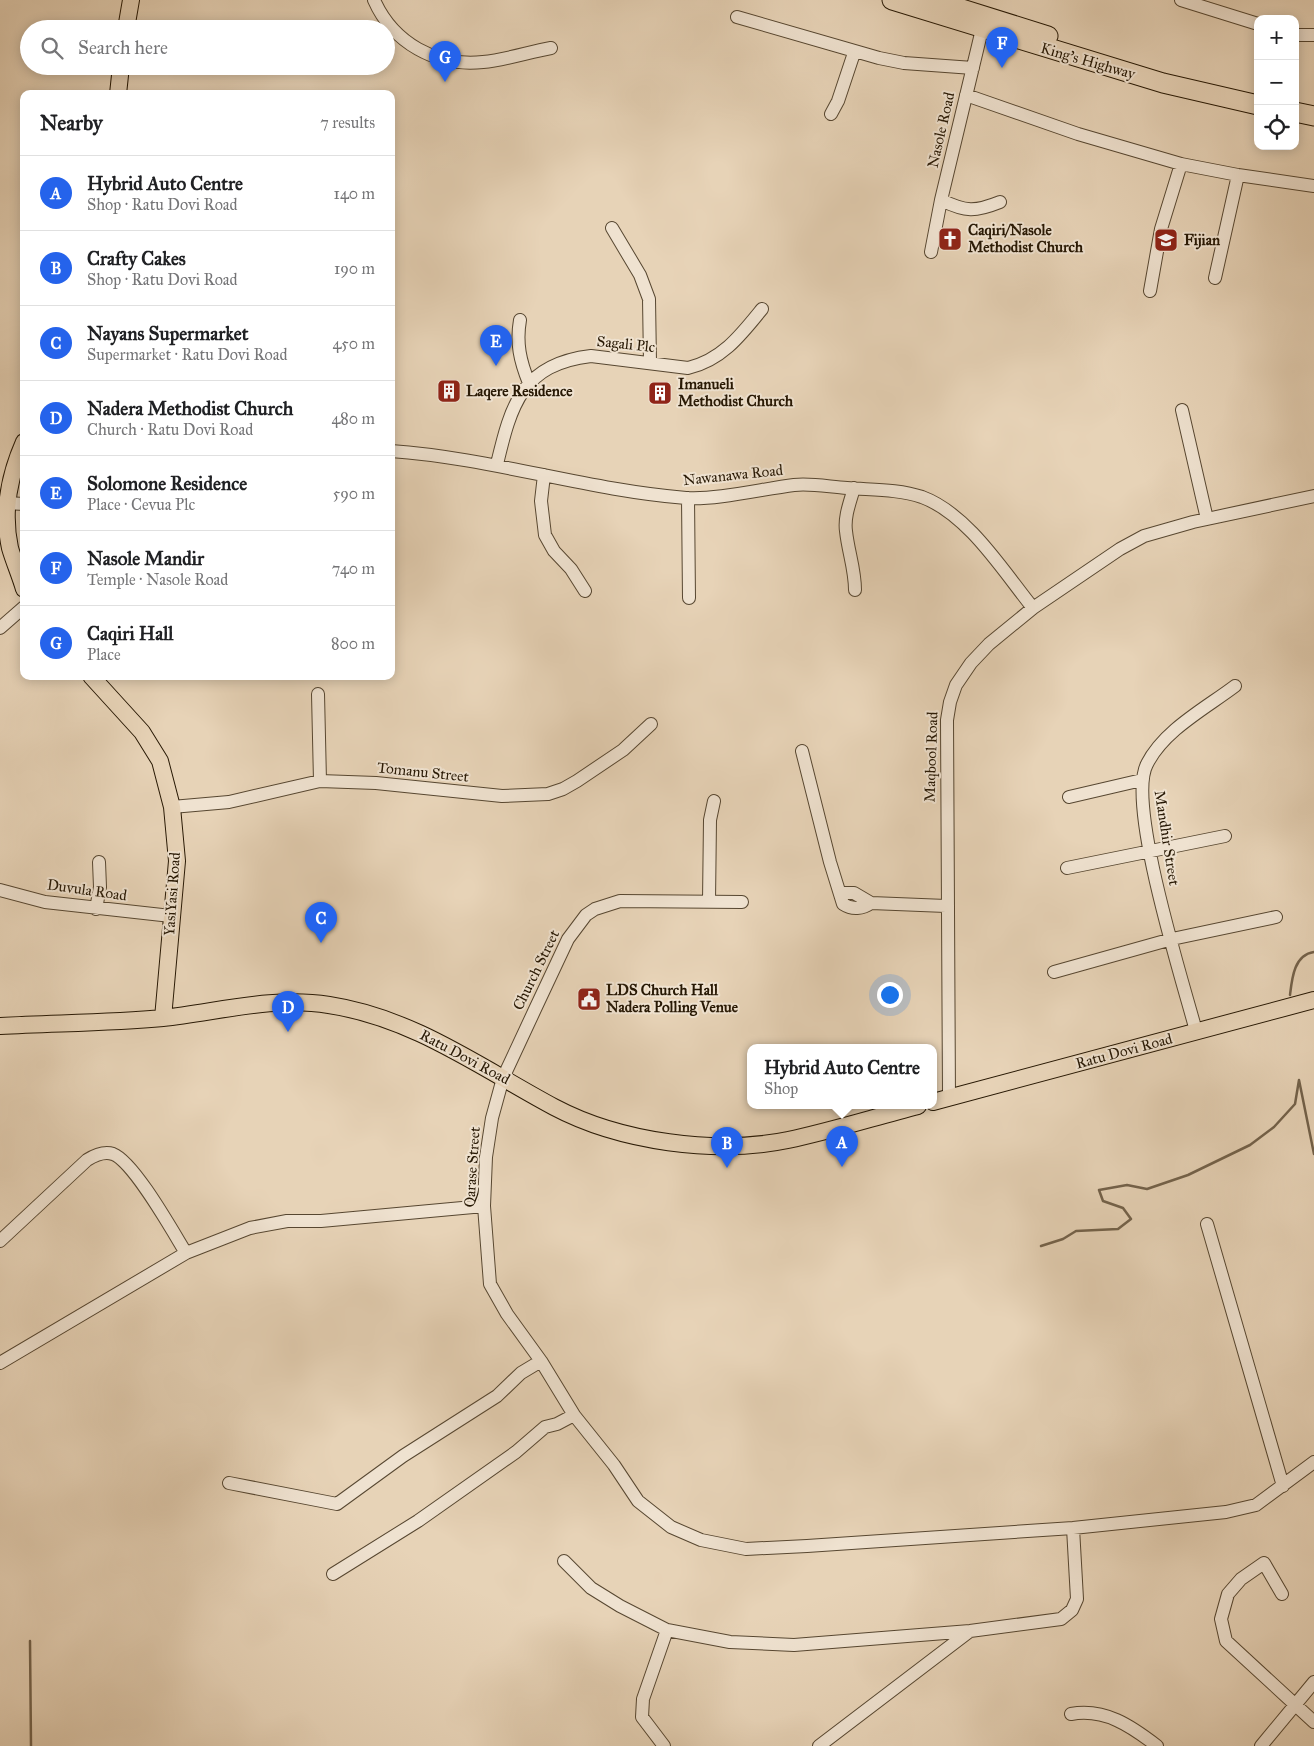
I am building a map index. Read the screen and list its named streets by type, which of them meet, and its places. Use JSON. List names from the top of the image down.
{
  "streets": {
    "highway": ["King's Highway"],
    "main road": ["YasiYasi Road", "Ratu Dovi Road"],
    "street": [
      "Nasole Road",
      "Sagali Plc",
      "Nawanawa Road",
      "Maqbool Road",
      "Tomanu Street",
      "Mandhir Street",
      "Duvula Road",
      "Church Street",
      "Qarase Street"
    ]
  },
  "crossings": [
    ["King's Highway", "Nasole Road"],
    ["Sagali Plc", "Nawanawa Road"],
    ["Nawanawa Road", "Maqbool Road"],
    ["Maqbool Road", "Ratu Dovi Road"],
    ["Tomanu Street", "YasiYasi Road"],
    ["Mandhir Street", "Ratu Dovi Road"],
    ["Duvula Road", "YasiYasi Road"],
    ["YasiYasi Road", "Ratu Dovi Road"],
    ["Church Street", "Ratu Dovi Road"],
    ["Church Street", "Qarase Street"],
    ["Ratu Dovi Road", "Qarase Street"]
  ],
  "places": {
    "church": ["Caqiri/Nasole Methodist Church"],
    "school or university": ["Fijian"],
    "building": ["Laqere Residence", "Imanueli Methodist Church"],
    "public building": ["LDS Church Hall Nadera Polling Venue"]
  },
  "page": {
    "map_buttons": ["+", "−"],
    "search": "Search here",
    "pins": [
      "F",
      "G",
      "E",
      "C",
      "D",
      "A",
      "B"
    ],
    "heading": ["Nearby", "7 results"],
    "list": [
      {
        "mark": "A",
        "name": "Hybrid Auto Centre",
        "note": "Shop · Ratu Dovi Road",
        "value": "140 m"
      },
      {
        "mark": "B",
        "name": "Crafty Cakes",
        "note": "Shop · Ratu Dovi Road",
        "value": "190 m"
      },
      {
        "mark": "C",
        "name": "Nayans Supermarket",
        "note": "Supermarket · Ratu Dovi Road",
        "value": "450 m"
      },
      {
        "mark": "D",
        "name": "Nadera Methodist Church",
        "note": "Church · Ratu Dovi Road",
        "value": "480 m"
      },
      {
        "mark": "E",
        "name": "Solomone Residence",
        "note": "Place · Cevua Plc",
        "value": "590 m"
      },
      {
        "mark": "F",
        "name": "Nasole Mandir",
        "note": "Temple · Nasole Road",
        "value": "740 m"
      },
      {
        "mark": "G",
        "name": "Caqiri Hall",
        "note": "Place",
        "value": "800 m"
      }
    ],
    "popup": ["Hybrid Auto Centre", "Shop"]
  }
}
